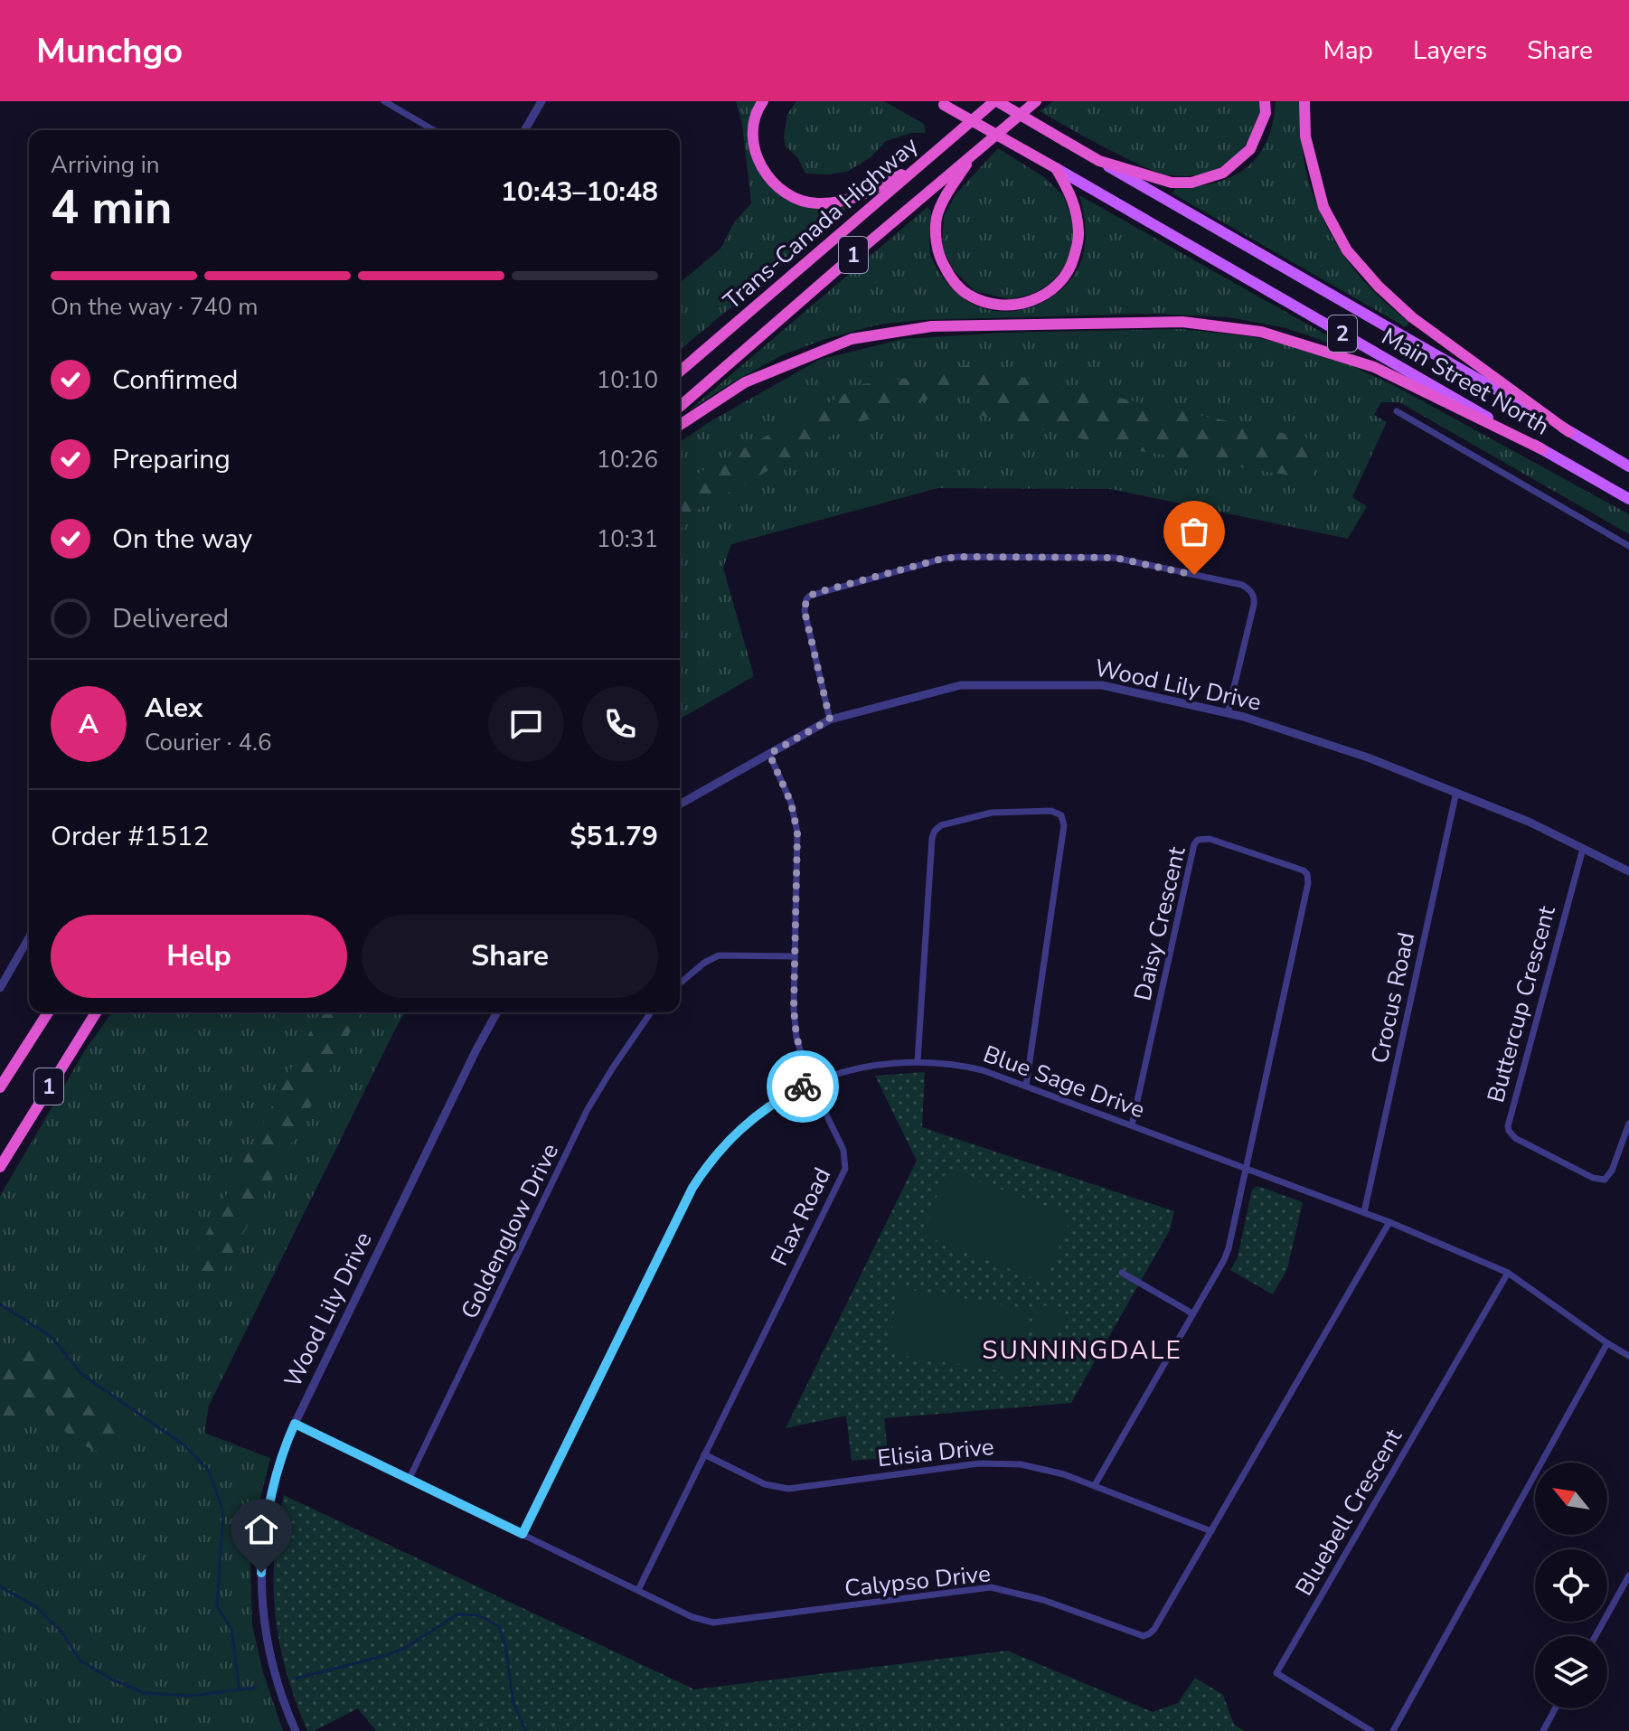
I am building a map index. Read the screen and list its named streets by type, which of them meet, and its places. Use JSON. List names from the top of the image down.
{
  "streets": {
    "highway": ["Trans-Canada Highway", "1", "2"],
    "main road": ["Main Street North"],
    "street": [
      "Wood Lily Drive",
      "Daisy Crescent",
      "Crocus Road",
      "Buttercup Crescent",
      "Blue Sage Drive",
      "Flax Road",
      "Goldenglow Drive",
      "Elisia Drive",
      "Bluebell Crescent",
      "Calypso Drive"
    ]
  },
  "crossings": [
    ["Trans-Canada Highway", "2"],
    ["2", "Main Street North"],
    ["Wood Lily Drive", "Crocus Road"],
    ["Wood Lily Drive", "Buttercup Crescent"],
    ["Wood Lily Drive", "Flax Road"],
    ["Wood Lily Drive", "Calypso Drive"],
    ["Daisy Crescent", "Blue Sage Drive"],
    ["Crocus Road", "Blue Sage Drive"],
    ["Blue Sage Drive", "Flax Road"],
    ["Blue Sage Drive", "Bluebell Crescent"],
    ["Blue Sage Drive", "Calypso Drive"],
    ["Flax Road", "Elisia Drive"],
    ["Flax Road", "Calypso Drive"],
    ["Goldenglow Drive", "Calypso Drive"],
    ["Elisia Drive", "Calypso Drive"]
  ],
  "districts": ["SUNNINGDALE"],
  "north": "top left",
  "page": {
    "header": "Munchgo",
    "nav": ["Map", "Layers", "Share"],
    "heading": ["4 min", "Arriving in", "10:43–10:48"],
    "panel": [
      "Alex",
      "Courier · 4.6",
      "Order #1512",
      "$51.79"
    ],
    "bar": "On the way · 740 m",
    "list": [
      ["Confirmed", "10:10"],
      ["Preparing", "10:26"],
      ["On the way", "10:31"],
      "Delivered"
    ],
    "round": "A",
    "buttons": ["Help", "Share"]
  }
}
